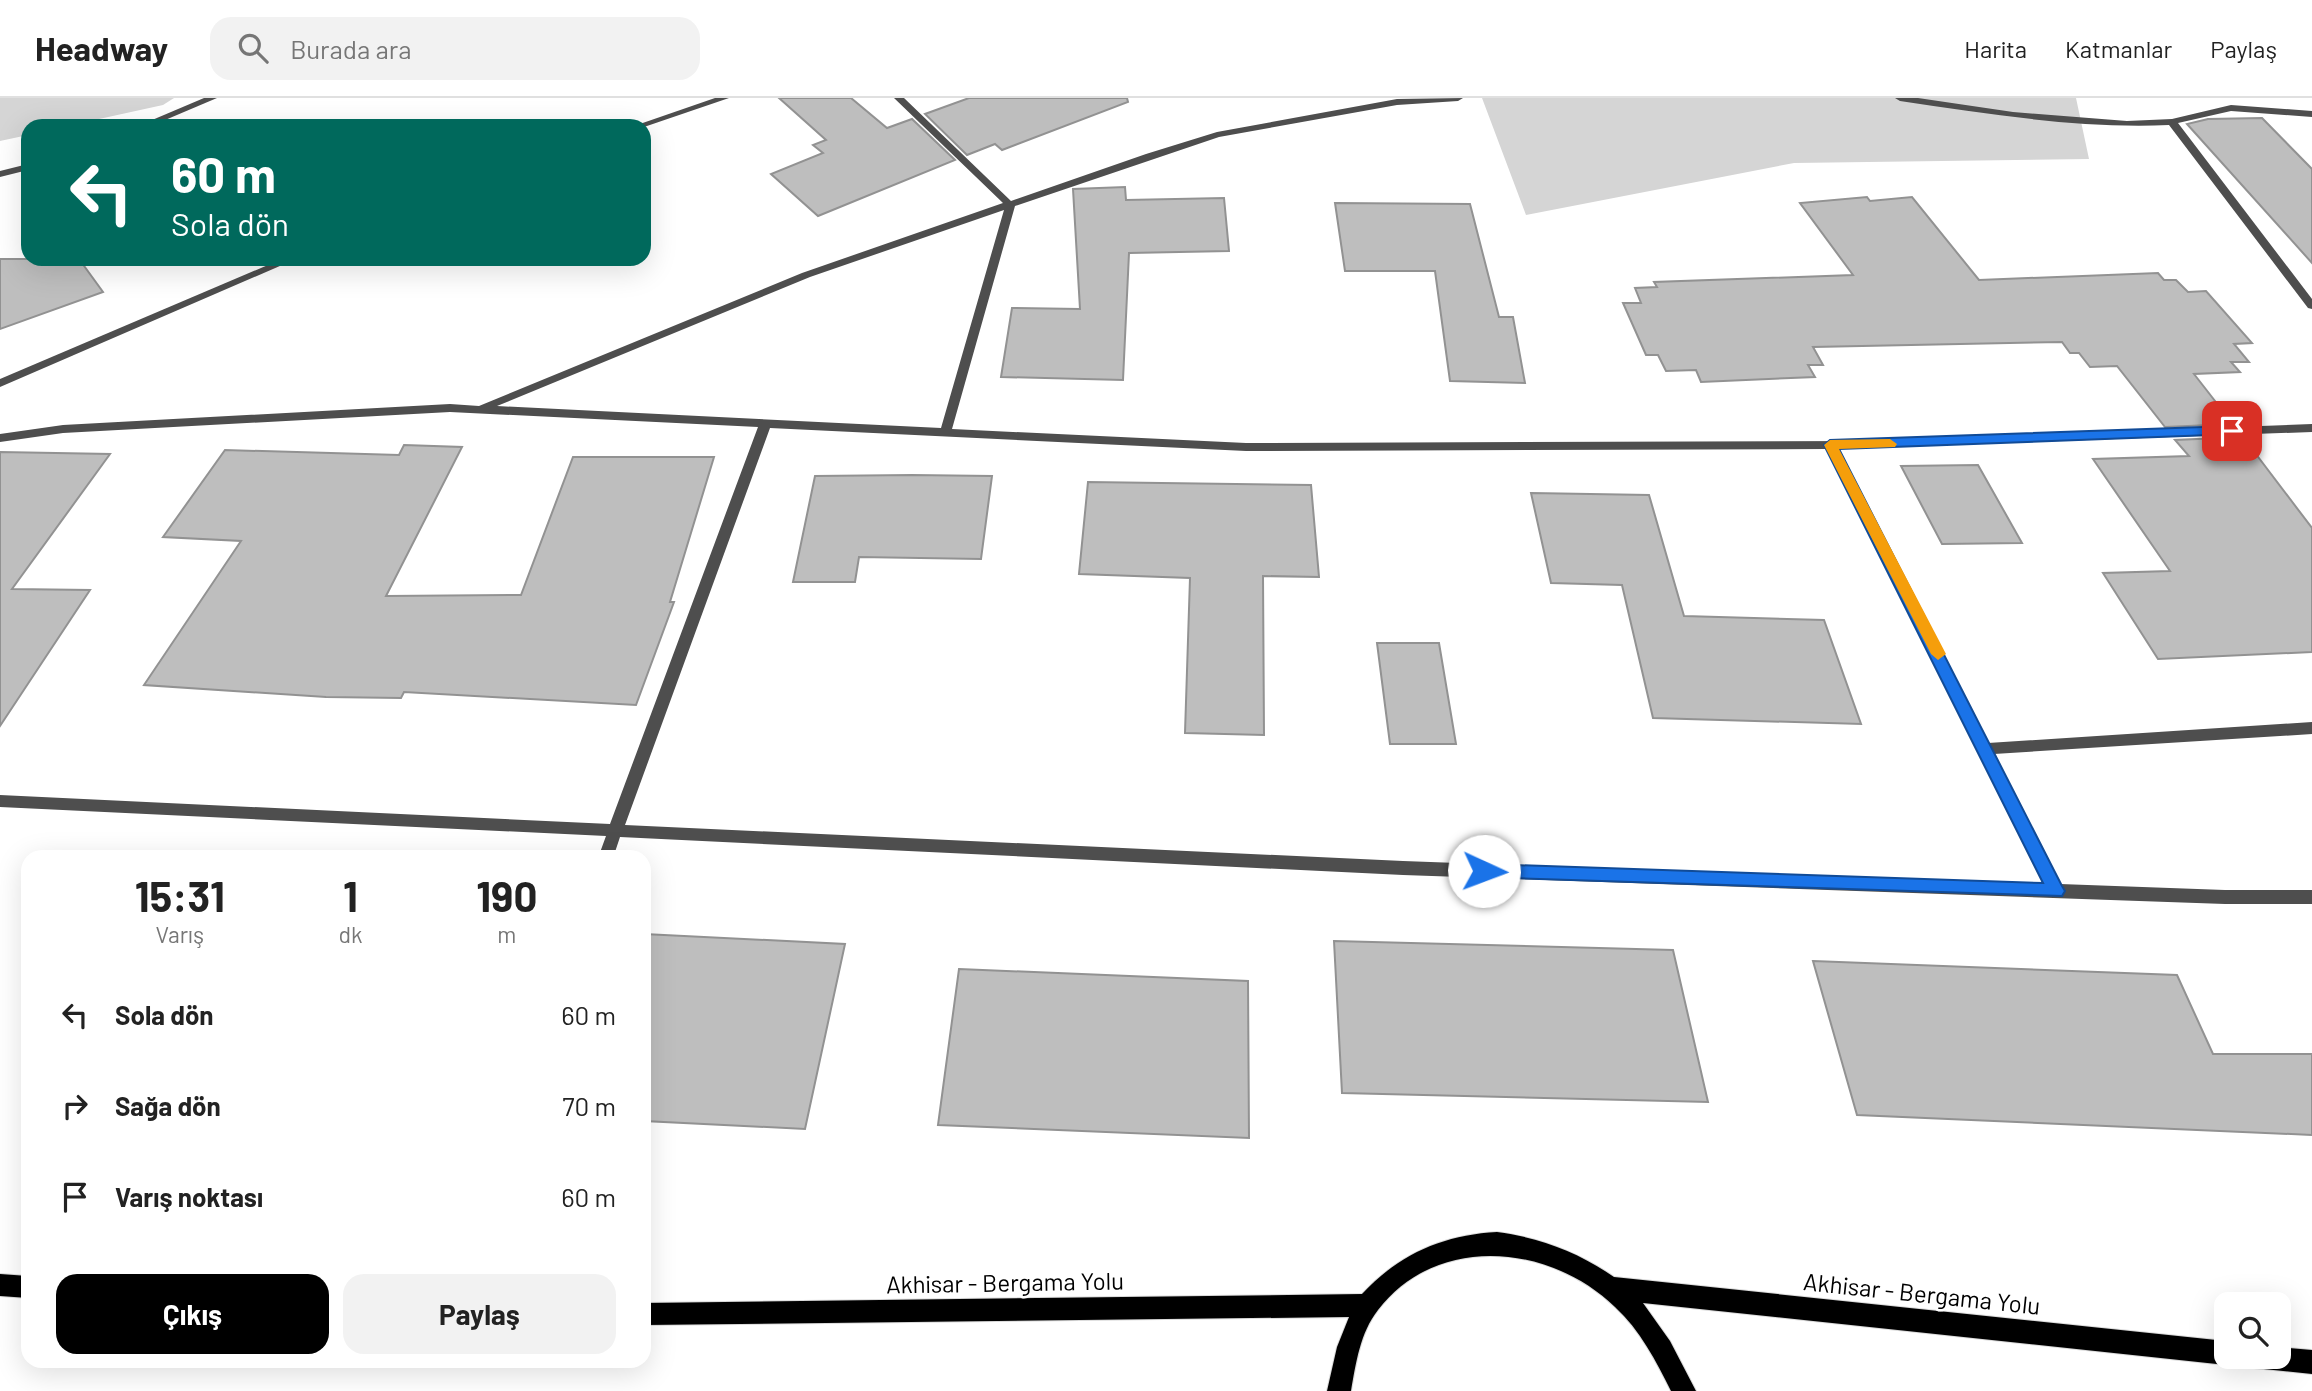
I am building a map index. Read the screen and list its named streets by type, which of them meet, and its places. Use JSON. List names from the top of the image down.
{
  "streets": {
    "main road": ["Akhisar - Bergama Yolu"]
  },
  "page": {
    "header": "Headway",
    "search": "Burada ara",
    "nav": ["Harita", "Katmanlar", "Paylaş"],
    "turn": ["60 m", "Sola dön"],
    "eta": [
      "15:31",
      "Varış",
      "1",
      "dk",
      "190",
      "m"
    ],
    "list": [
      {
        "name": "Sola dön",
        "value": "60 m"
      },
      {
        "name": "Sağa dön",
        "value": "70 m"
      },
      {
        "name": "Varış noktası",
        "value": "60 m"
      }
    ],
    "buttons": ["Çıkış", "Paylaş"]
  }
}
